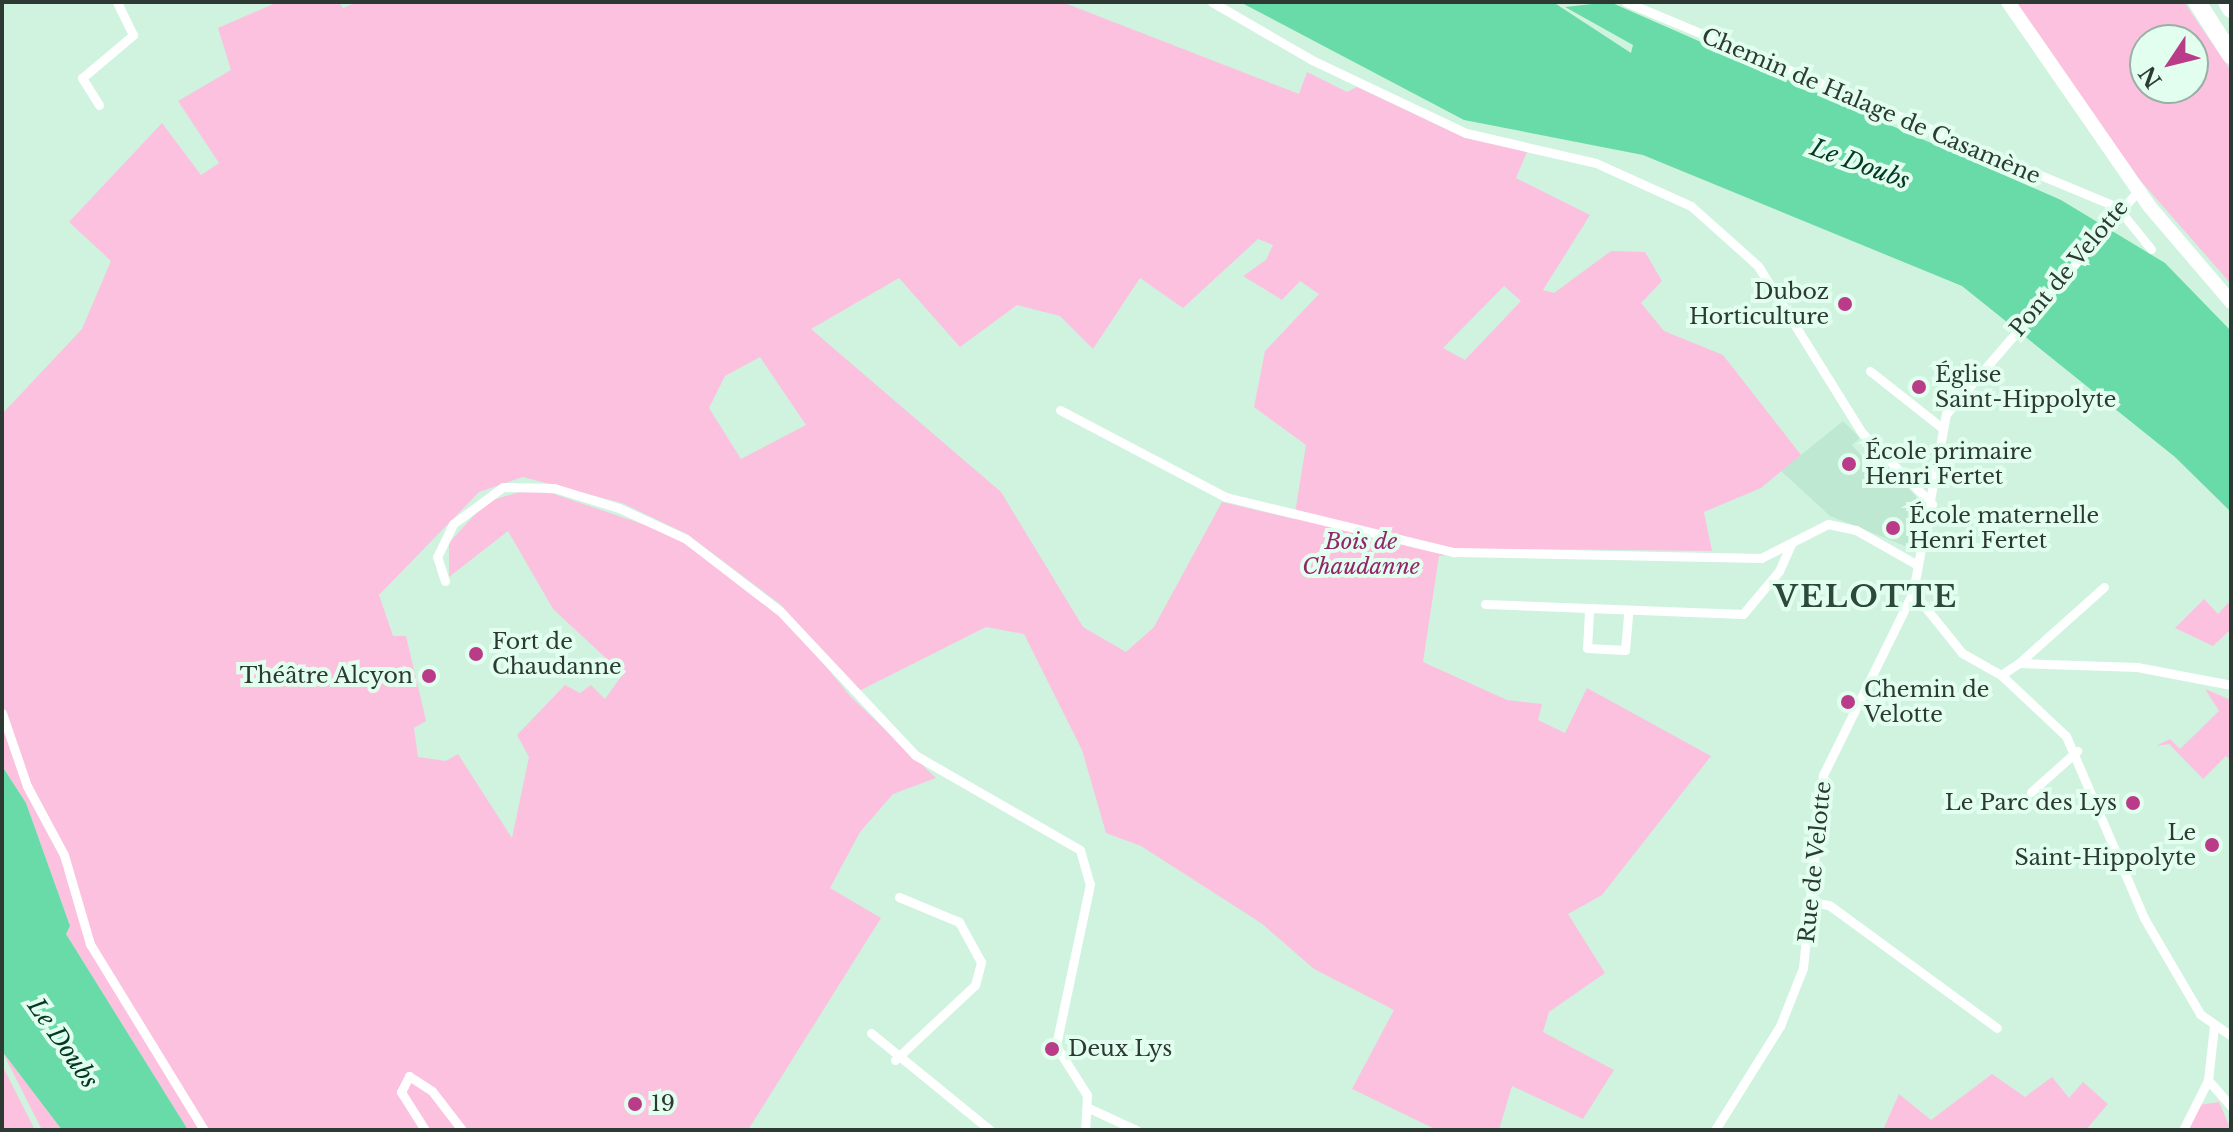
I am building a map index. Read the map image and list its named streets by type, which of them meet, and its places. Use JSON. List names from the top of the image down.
{
  "streets": {
    "street": ["Chemin de Halage de Casamène", "Pont de Velotte", "Rue de Velotte"]
  },
  "crossings": [
    ["Chemin de Halage de Casamène", "Pont de Velotte"]
  ],
  "districts": ["VELOTTE"],
  "water": ["Le Doubs"],
  "parks": ["Bois de Chaudanne"],
  "places": [
    "Duboz Horticulture",
    "Église Saint-Hippolyte",
    "École primaire Henri Fertet",
    "École maternelle Henri Fertet",
    "Fort de Chaudanne",
    "Théâtre Alcyon",
    "Chemin de Velotte",
    "Le Parc des Lys",
    "Le Saint-Hippolyte",
    "Deux Lys",
    "19"
  ],
  "north": "bottom left"
}
